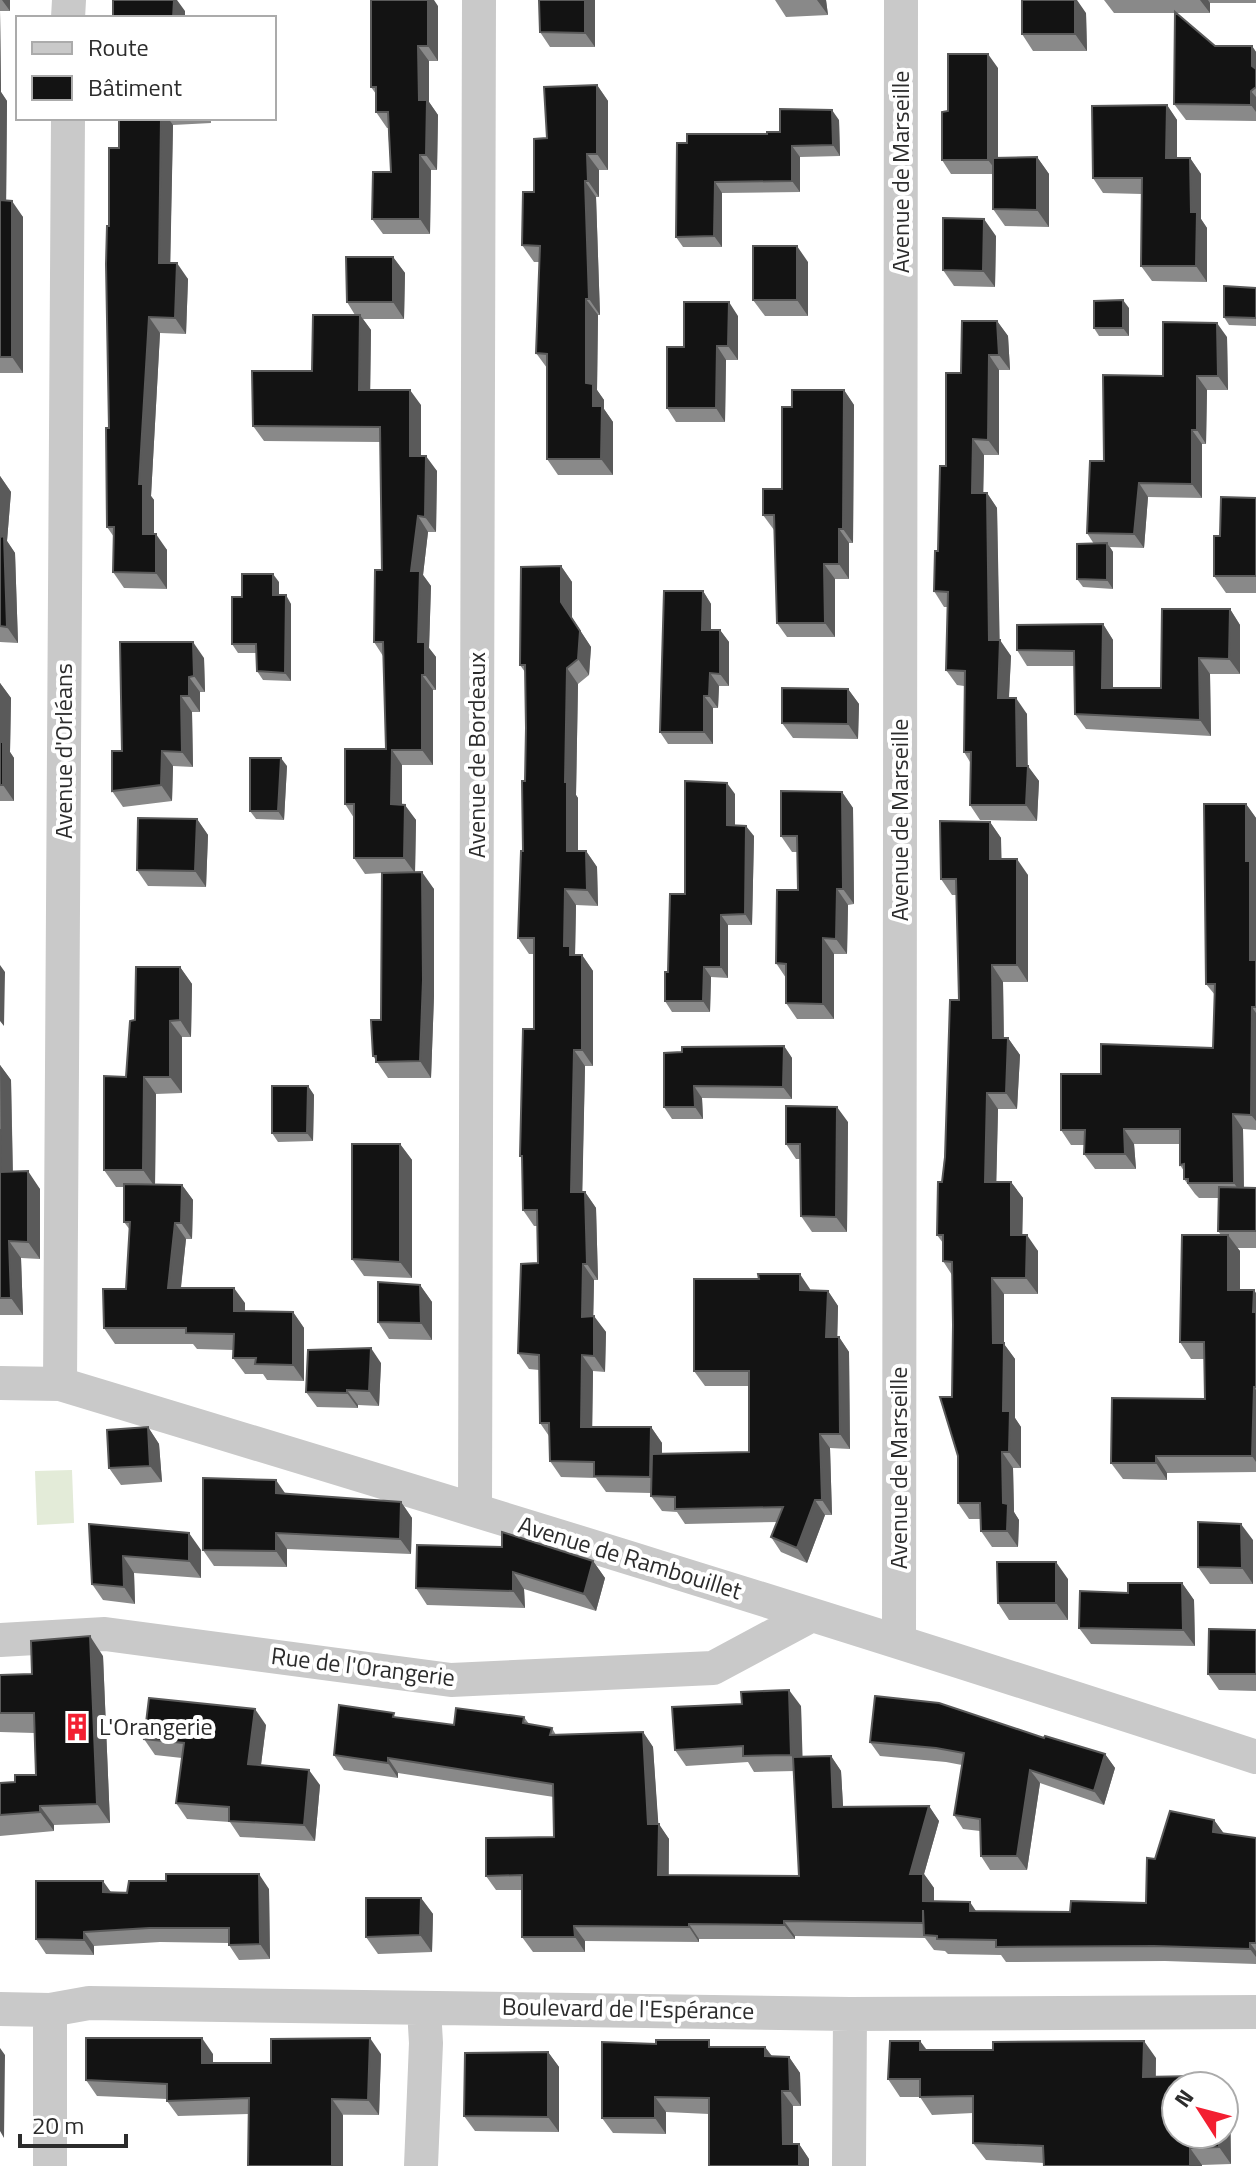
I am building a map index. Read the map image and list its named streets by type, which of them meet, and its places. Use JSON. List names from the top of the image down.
{
  "streets": {
    "street": [
      "Avenue de Marseille",
      "Avenue d'Orléans",
      "Avenue de Bordeaux",
      "Avenue de Rambouillet",
      "Rue de l'Orangerie",
      "Boulevard de l'Espérance"
    ]
  },
  "crossings": [
    ["Avenue de Marseille", "Avenue de Rambouillet"],
    ["Avenue d'Orléans", "Avenue de Rambouillet"],
    ["Avenue de Bordeaux", "Avenue de Rambouillet"],
    ["Avenue de Rambouillet", "Rue de l'Orangerie"]
  ],
  "places": {
    "building": ["L'Orangerie"]
  },
  "legend": ["Route", "Bâtiment"],
  "scale_bar": "20 m",
  "north": "top left"
}
